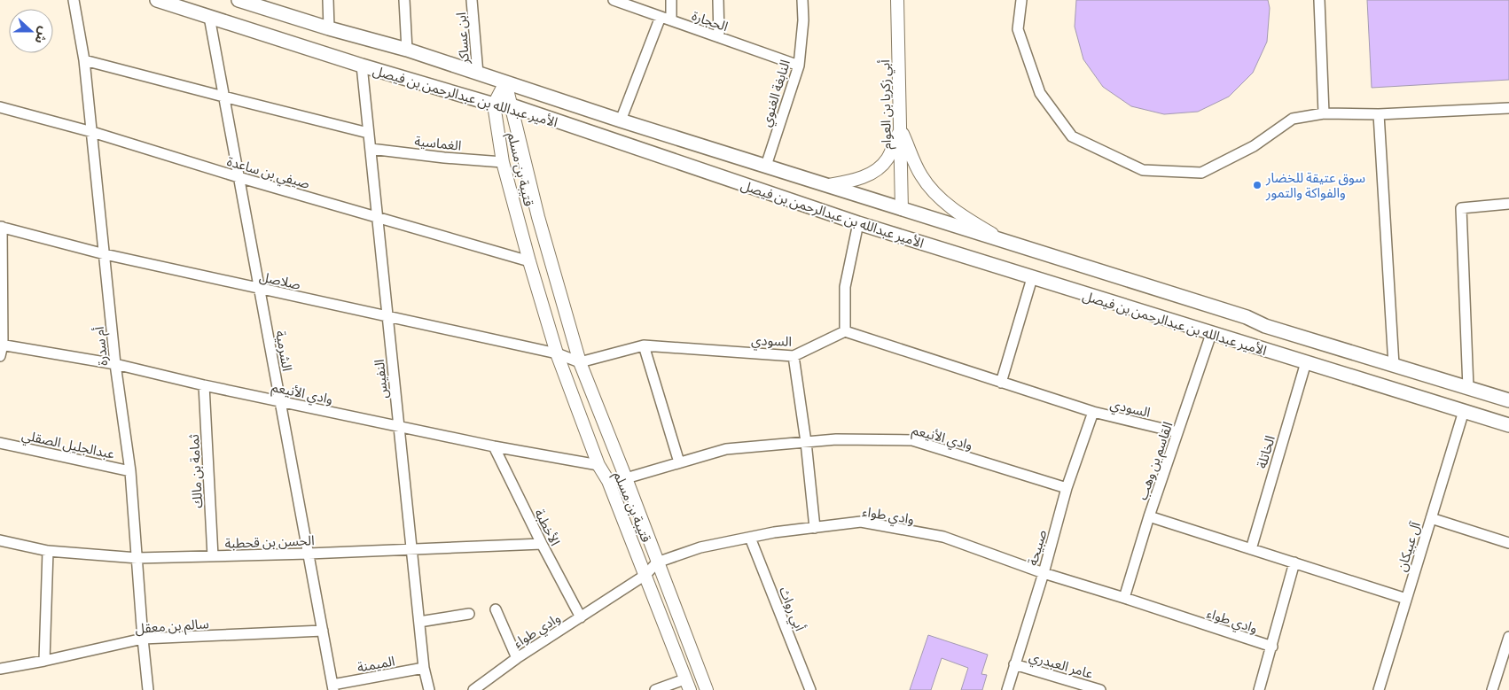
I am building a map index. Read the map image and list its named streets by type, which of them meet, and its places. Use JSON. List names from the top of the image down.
{
  "streets": {
    "main road": ["الأمير عبدالله بن عبدالرحمن بن فيصل"],
    "street": [
      "الحجارة",
      "ابن عساكر",
      "النابغة الغنوي",
      "أبي زكريا بن العوام",
      "الغماسية",
      "قتيبة بن مسلم",
      "صيفي بن ساعدة",
      "صلاصل",
      "السودي",
      "أم سدرة",
      "الشرمية",
      "النفيس",
      "وادي الأنيعم",
      "عبدالجليل الصقلي",
      "الخاتلة",
      "القاسم بن وهب",
      "ثمامة بن مالك",
      "وادي طواء",
      "الأخطبة",
      "الحسن بن قحطبة",
      "آل عبيكان",
      "صبيحة",
      "أبي رواث",
      "سالم بن معقل",
      "الميمنة",
      "عامر العبدري"
    ]
  },
  "crossings": [
    ["الحجارة", "النابغة الغنوي"],
    ["ابن عساكر", "الأمير عبدالله بن عبدالرحمن بن فيصل"],
    ["النابغة الغنوي", "الأمير عبدالله بن عبدالرحمن بن فيصل"],
    ["الأمير عبدالله بن عبدالرحمن بن فيصل", "أبي زكريا بن العوام"],
    ["الأمير عبدالله بن عبدالرحمن بن فيصل", "قتيبة بن مسلم"],
    ["الأمير عبدالله بن عبدالرحمن بن فيصل", "الشرمية"],
    ["الأمير عبدالله بن عبدالرحمن بن فيصل", "النفيس"],
    ["الأمير عبدالله بن عبدالرحمن بن فيصل", "الخاتلة"],
    ["الأمير عبدالله بن عبدالرحمن بن فيصل", "القاسم بن وهب"],
    ["الأمير عبدالله بن عبدالرحمن بن فيصل", "آل عبيكان"],
    ["الغماسية", "قتيبة بن مسلم"],
    ["الغماسية", "النفيس"],
    ["قتيبة بن مسلم", "صيفي بن ساعدة"],
    ["قتيبة بن مسلم", "صلاصل"],
    ["قتيبة بن مسلم", "السودي"],
    ["قتيبة بن مسلم", "وادي الأنيعم"],
    ["قتيبة بن مسلم", "وادي طواء"],
    ["صيفي بن ساعدة", "أم سدرة"],
    ["صيفي بن ساعدة", "الشرمية"],
    ["صيفي بن ساعدة", "النفيس"],
    ["صلاصل", "أم سدرة"],
    ["صلاصل", "الشرمية"],
    ["صلاصل", "النفيس"],
    ["السودي", "القاسم بن وهب"],
    ["السودي", "صبيحة"],
    ["أم سدرة", "وادي الأنيعم"],
    ["أم سدرة", "عبدالجليل الصقلي"],
    ["أم سدرة", "الحسن بن قحطبة"],
    ["أم سدرة", "سالم بن معقل"],
    ["الشرمية", "وادي الأنيعم"],
    ["الشرمية", "الحسن بن قحطبة"],
    ["الشرمية", "سالم بن معقل"],
    ["الشرمية", "الميمنة"],
    ["النفيس", "وادي الأنيعم"],
    ["النفيس", "الحسن بن قحطبة"],
    ["النفيس", "الميمنة"],
    ["وادي الأنيعم", "ثمامة بن مالك"],
    ["وادي الأنيعم", "الأخطبة"],
    ["وادي الأنيعم", "صبيحة"],
    ["القاسم بن وهب", "وادي طواء"],
    ["ثمامة بن مالك", "الحسن بن قحطبة"],
    ["وادي طواء", "الأخطبة"],
    ["وادي طواء", "صبيحة"],
    ["وادي طواء", "أبي رواث"],
    ["الأخطبة", "الحسن بن قحطبة"],
    ["صبيحة", "عامر العبدري"]
  ],
  "places": ["سوق عتيقة للخضار والفواكة والتمور"],
  "north": "right"
}
